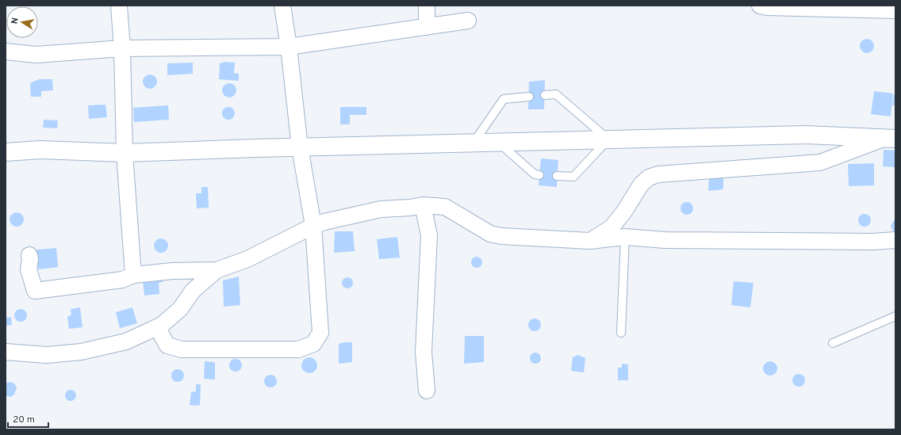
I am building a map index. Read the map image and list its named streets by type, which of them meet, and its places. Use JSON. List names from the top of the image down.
{
  "scale_bar": "20 m",
  "north": "left"
}
